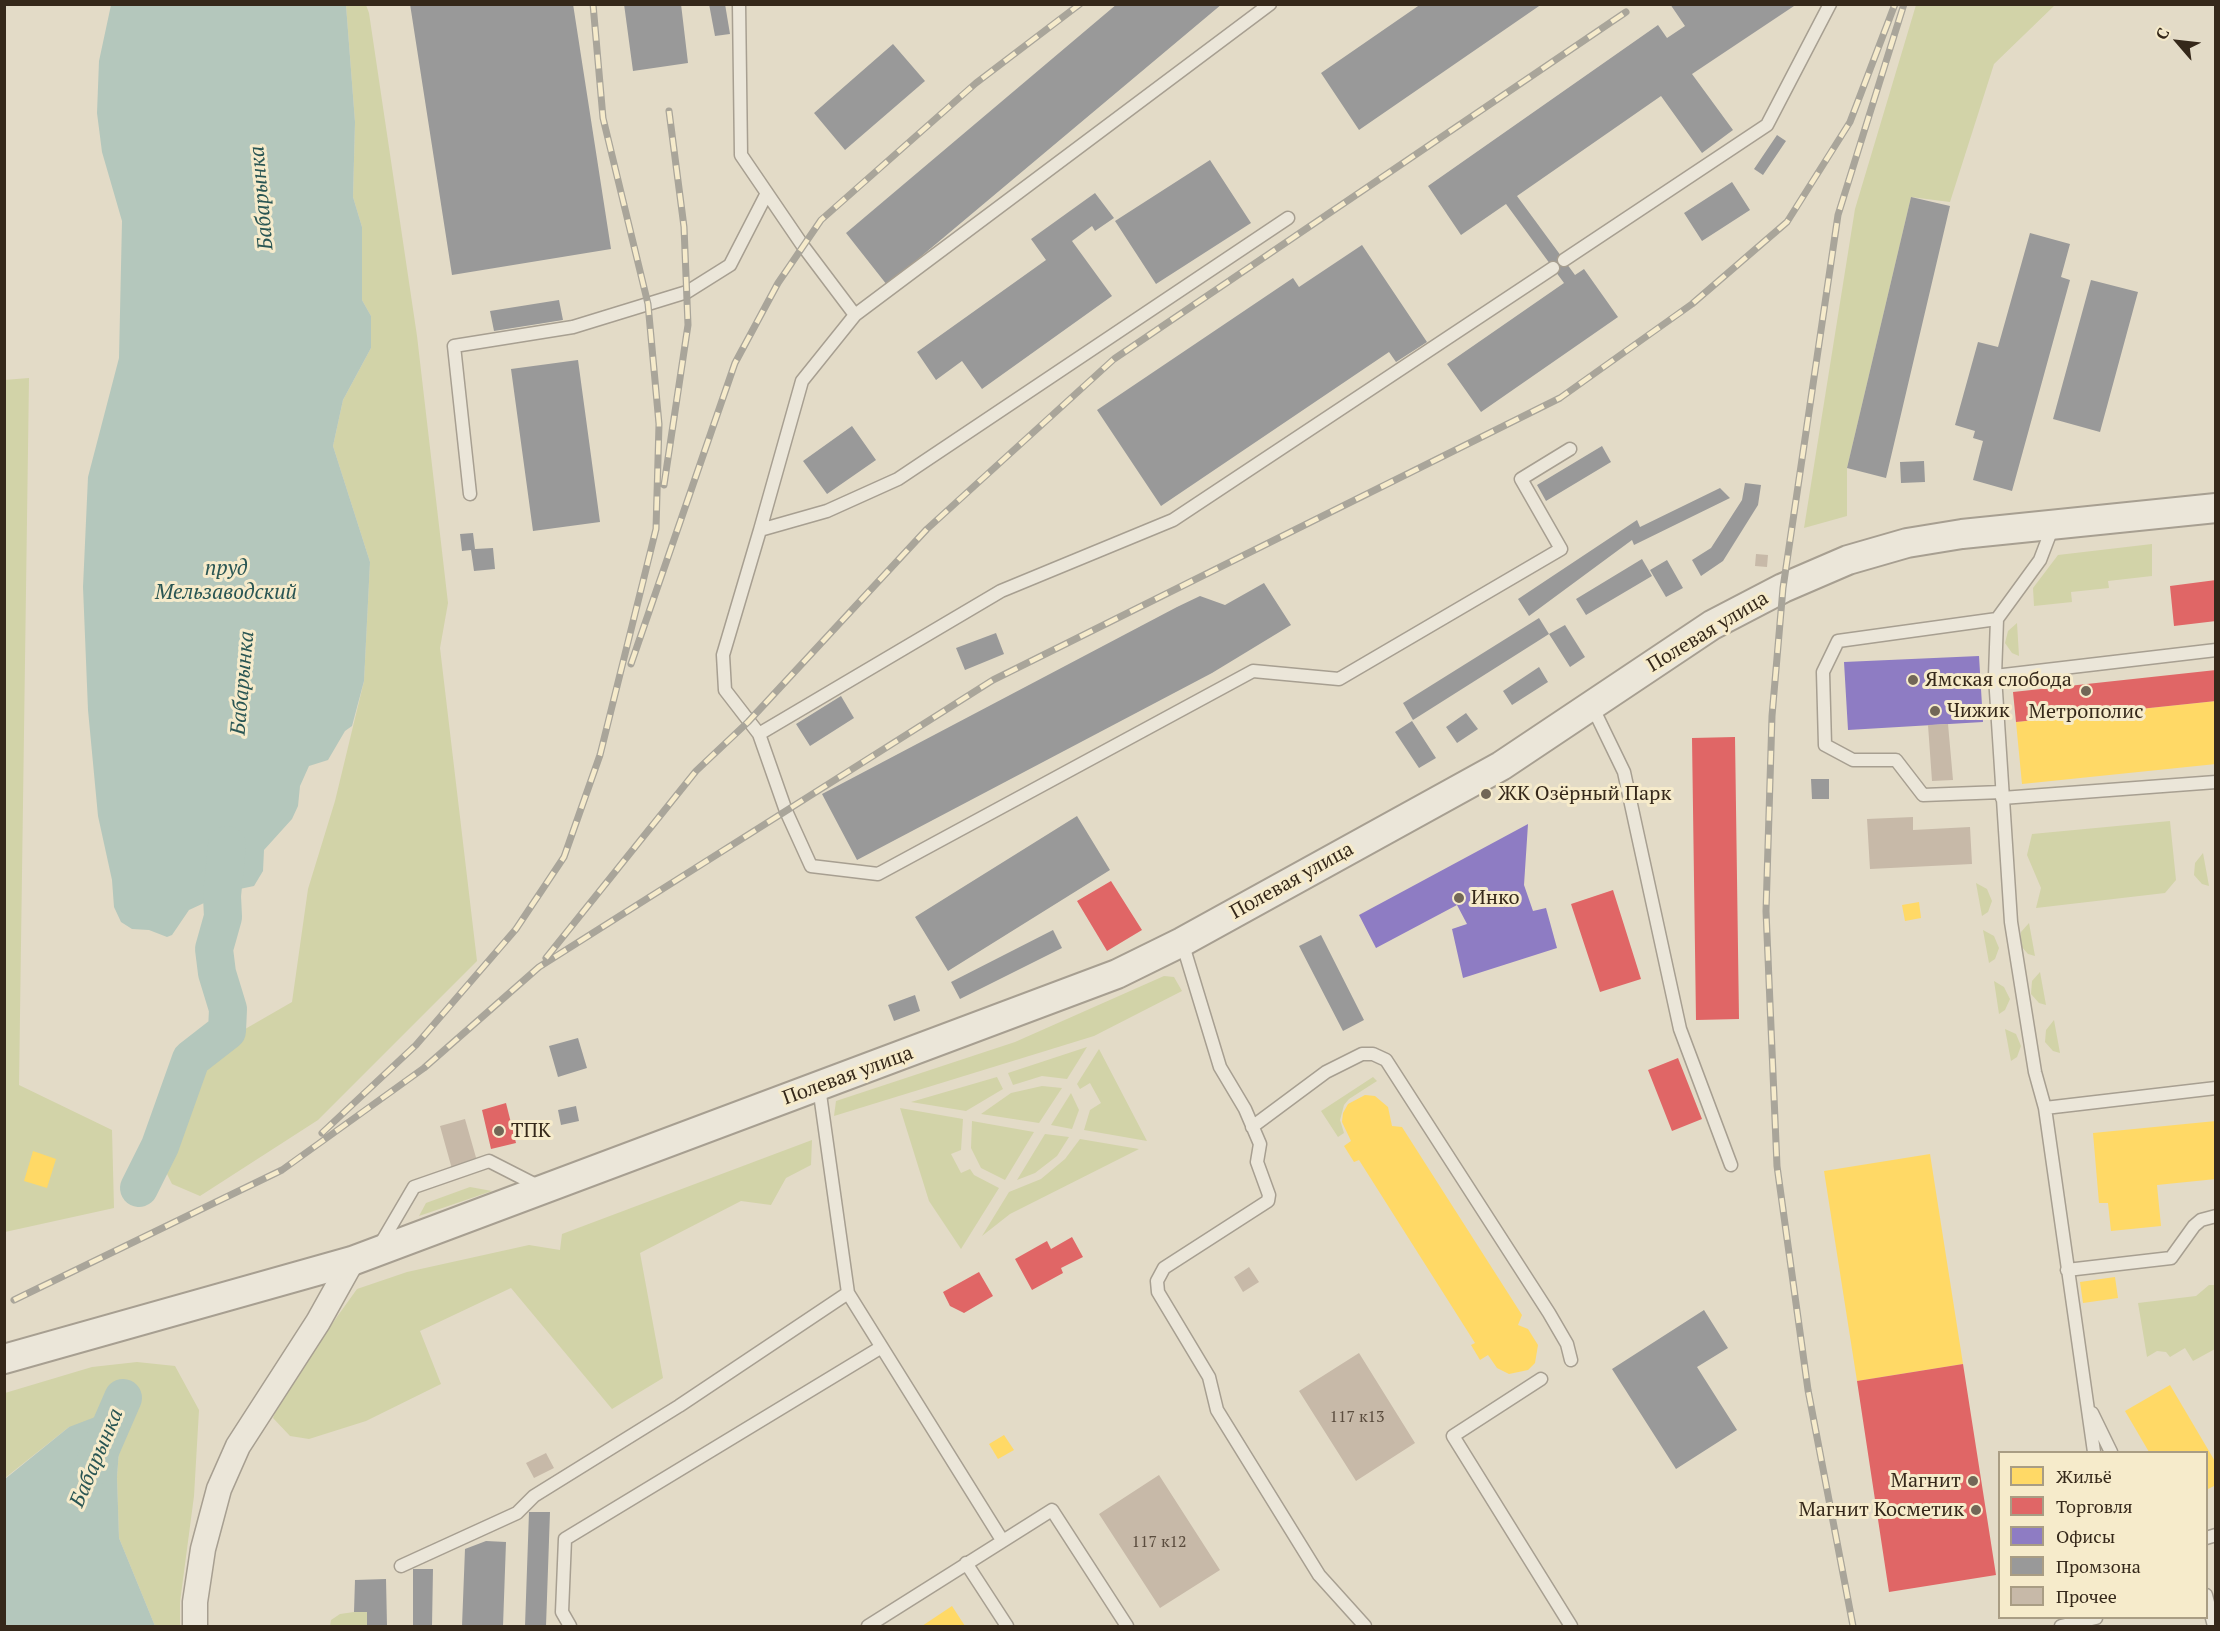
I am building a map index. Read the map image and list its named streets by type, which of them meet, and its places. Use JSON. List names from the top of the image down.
{
  "streets": {
    "street": ["Полевая улица"]
  },
  "water": ["Бабарынка", "пруд Мельзаводский"],
  "places": [
    "Ямская слобода",
    "Метрополис",
    "Чижик",
    "ЖК Озёрный Парк",
    "Инко",
    "ТПК",
    "Магнит",
    "Магнит Косметик"
  ],
  "house_numbers": ["117 к13", "117 к12"],
  "legend": [
    "Жильё",
    "Торговля",
    "Офисы",
    "Промзона",
    "Прочее"
  ],
  "north": "top left"
}
